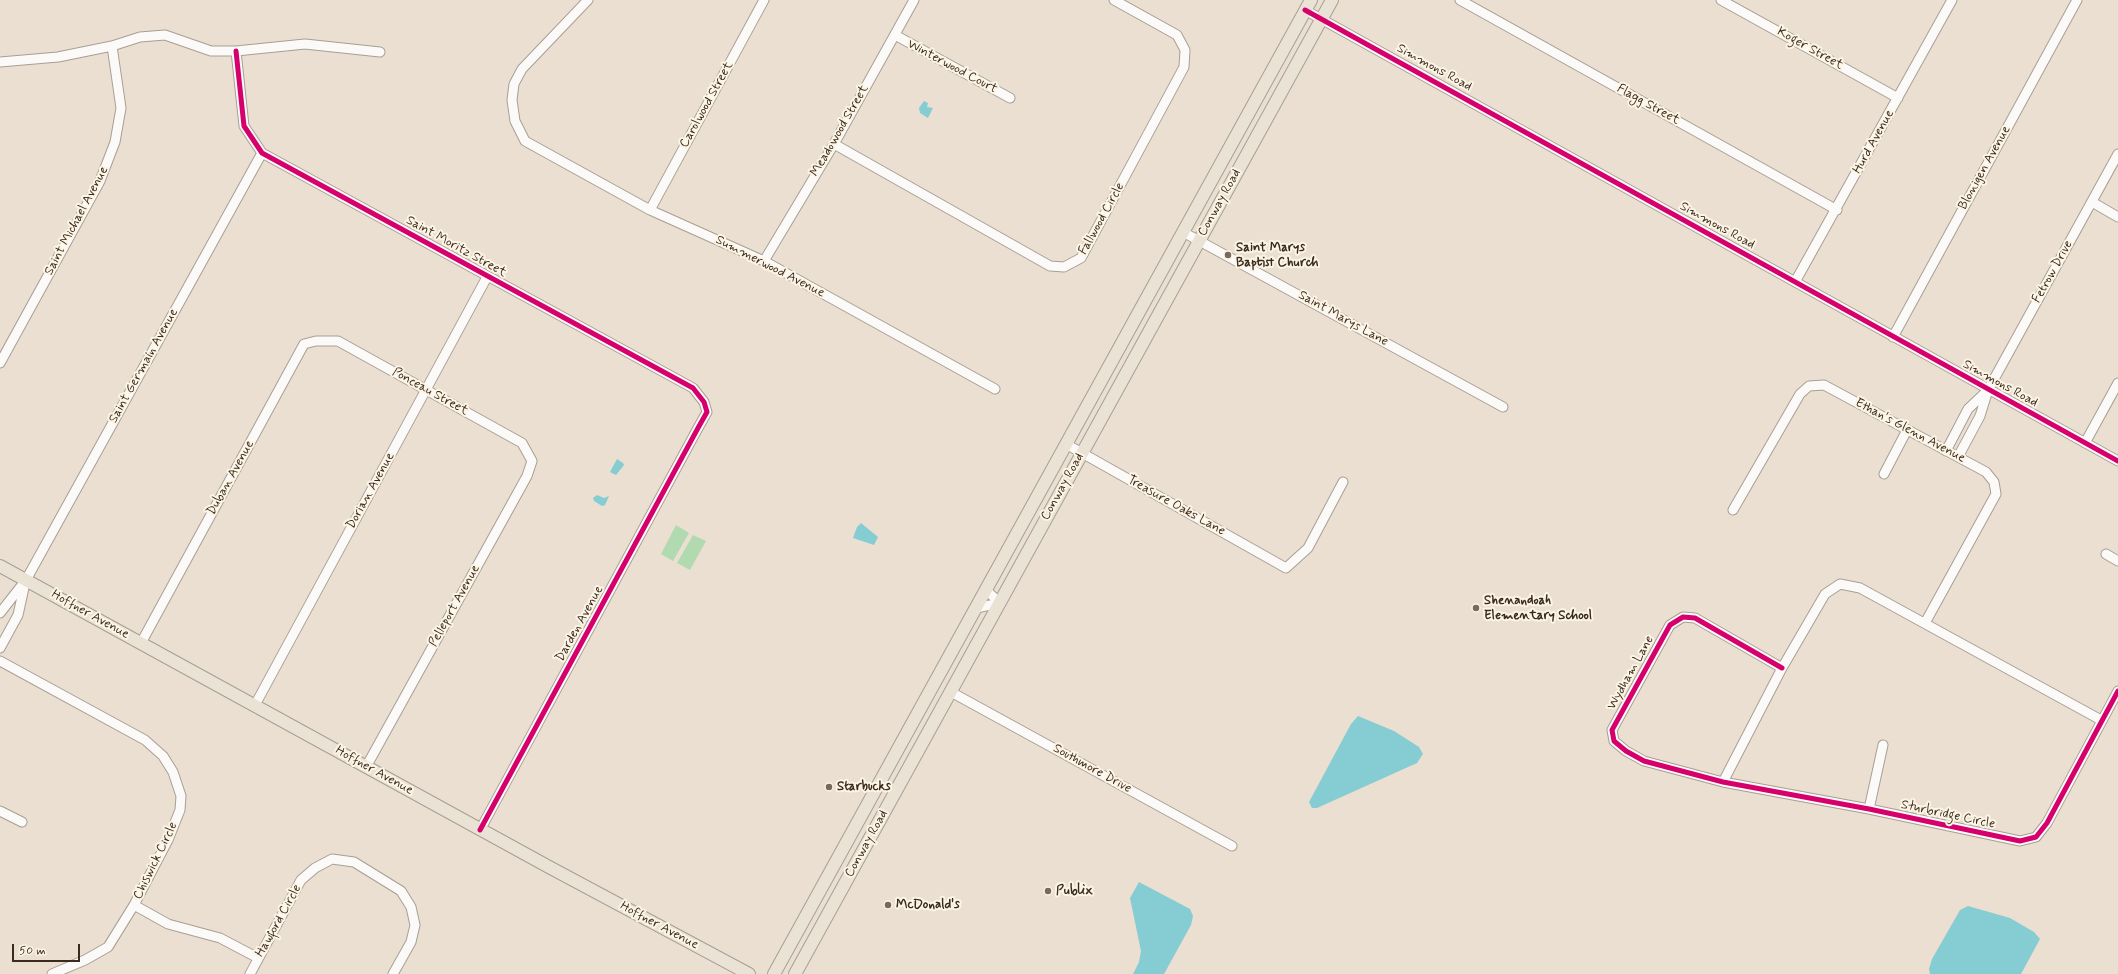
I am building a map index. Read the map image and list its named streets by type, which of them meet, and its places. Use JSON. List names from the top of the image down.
{
  "streets": {
    "main road": ["Conway Road", "Hoffner Avenue"],
    "street": [
      "Koger Street",
      "Winterwood Court",
      "Simmons Road",
      "Carolwood Street",
      "Flagg Street",
      "Meadowood Street",
      "Hurd Avenue",
      "Blonigen Avenue",
      "Fallwood Circle",
      "Saint Michael Avenue",
      "Saint Moritz Street",
      "Summerwood Avenue",
      "Fetrow Drive",
      "Saint Marys Lane",
      "Saint Germain Avenue",
      "Ponceau Street",
      "Ethan's Glenn Avenue",
      "Duban Avenue",
      "Dorian Avenue",
      "Treasure Oaks Lane",
      "Pelleport Avenue",
      "Darden Avenue",
      "Wydham Lane",
      "Southmore Drive",
      "Sturbridge Circle",
      "Chiswick Circle",
      "Hawford Circle"
    ]
  },
  "crossings": [
    ["Koger Street", "Hurd Avenue"],
    ["Winterwood Court", "Meadowood Street"],
    ["Simmons Road", "Hurd Avenue"],
    ["Simmons Road", "Blonigen Avenue"],
    ["Simmons Road", "Conway Road"],
    ["Simmons Road", "Fetrow Drive"],
    ["Carolwood Street", "Summerwood Avenue"],
    ["Flagg Street", "Hurd Avenue"],
    ["Meadowood Street", "Fallwood Circle"],
    ["Meadowood Street", "Summerwood Avenue"],
    ["Conway Road", "Saint Marys Lane"],
    ["Conway Road", "Treasure Oaks Lane"],
    ["Conway Road", "Southmore Drive"],
    ["Saint Moritz Street", "Saint Germain Avenue"],
    ["Saint Moritz Street", "Dorian Avenue"],
    ["Saint Moritz Street", "Darden Avenue"],
    ["Saint Germain Avenue", "Hoffner Avenue"],
    ["Ponceau Street", "Duban Avenue"],
    ["Ponceau Street", "Dorian Avenue"],
    ["Ponceau Street", "Pelleport Avenue"],
    ["Duban Avenue", "Hoffner Avenue"],
    ["Dorian Avenue", "Hoffner Avenue"],
    ["Pelleport Avenue", "Hoffner Avenue"],
    ["Hoffner Avenue", "Darden Avenue"],
    ["Wydham Lane", "Sturbridge Circle"]
  ],
  "places": [
    "Saint Marys Baptist Church",
    "Shenandoah Elementary School",
    "Starbucks",
    "Publix",
    "McDonald's"
  ],
  "scale_bar": "50 m"
}
